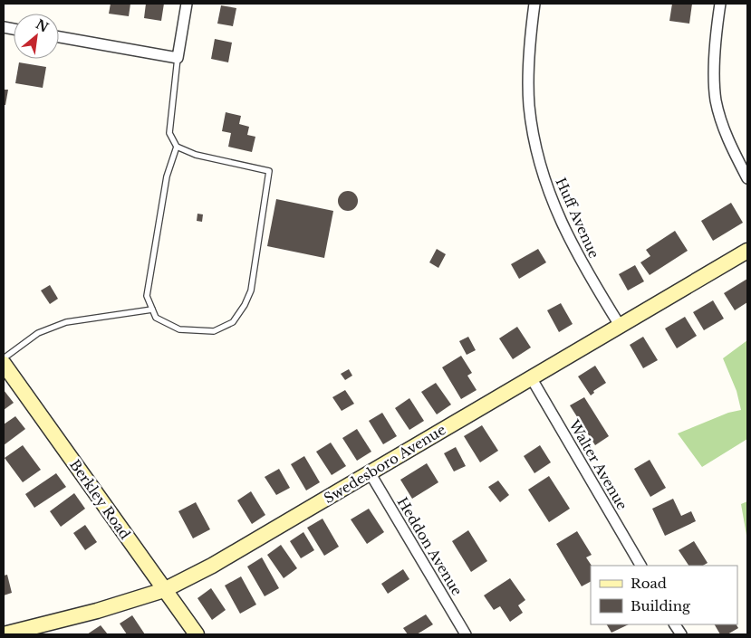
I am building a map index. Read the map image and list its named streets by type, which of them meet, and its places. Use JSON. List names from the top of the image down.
{
  "streets": {
    "street": [
      "Huff Avenue",
      "Swedesboro Avenue",
      "Walter Avenue",
      "Berkley Road",
      "Heddon Avenue"
    ]
  },
  "crossings": [
    ["Huff Avenue", "Swedesboro Avenue"],
    ["Swedesboro Avenue", "Walter Avenue"],
    ["Swedesboro Avenue", "Berkley Road"],
    ["Swedesboro Avenue", "Heddon Avenue"]
  ],
  "legend": ["Road", "Building"],
  "north": "top right"
}
